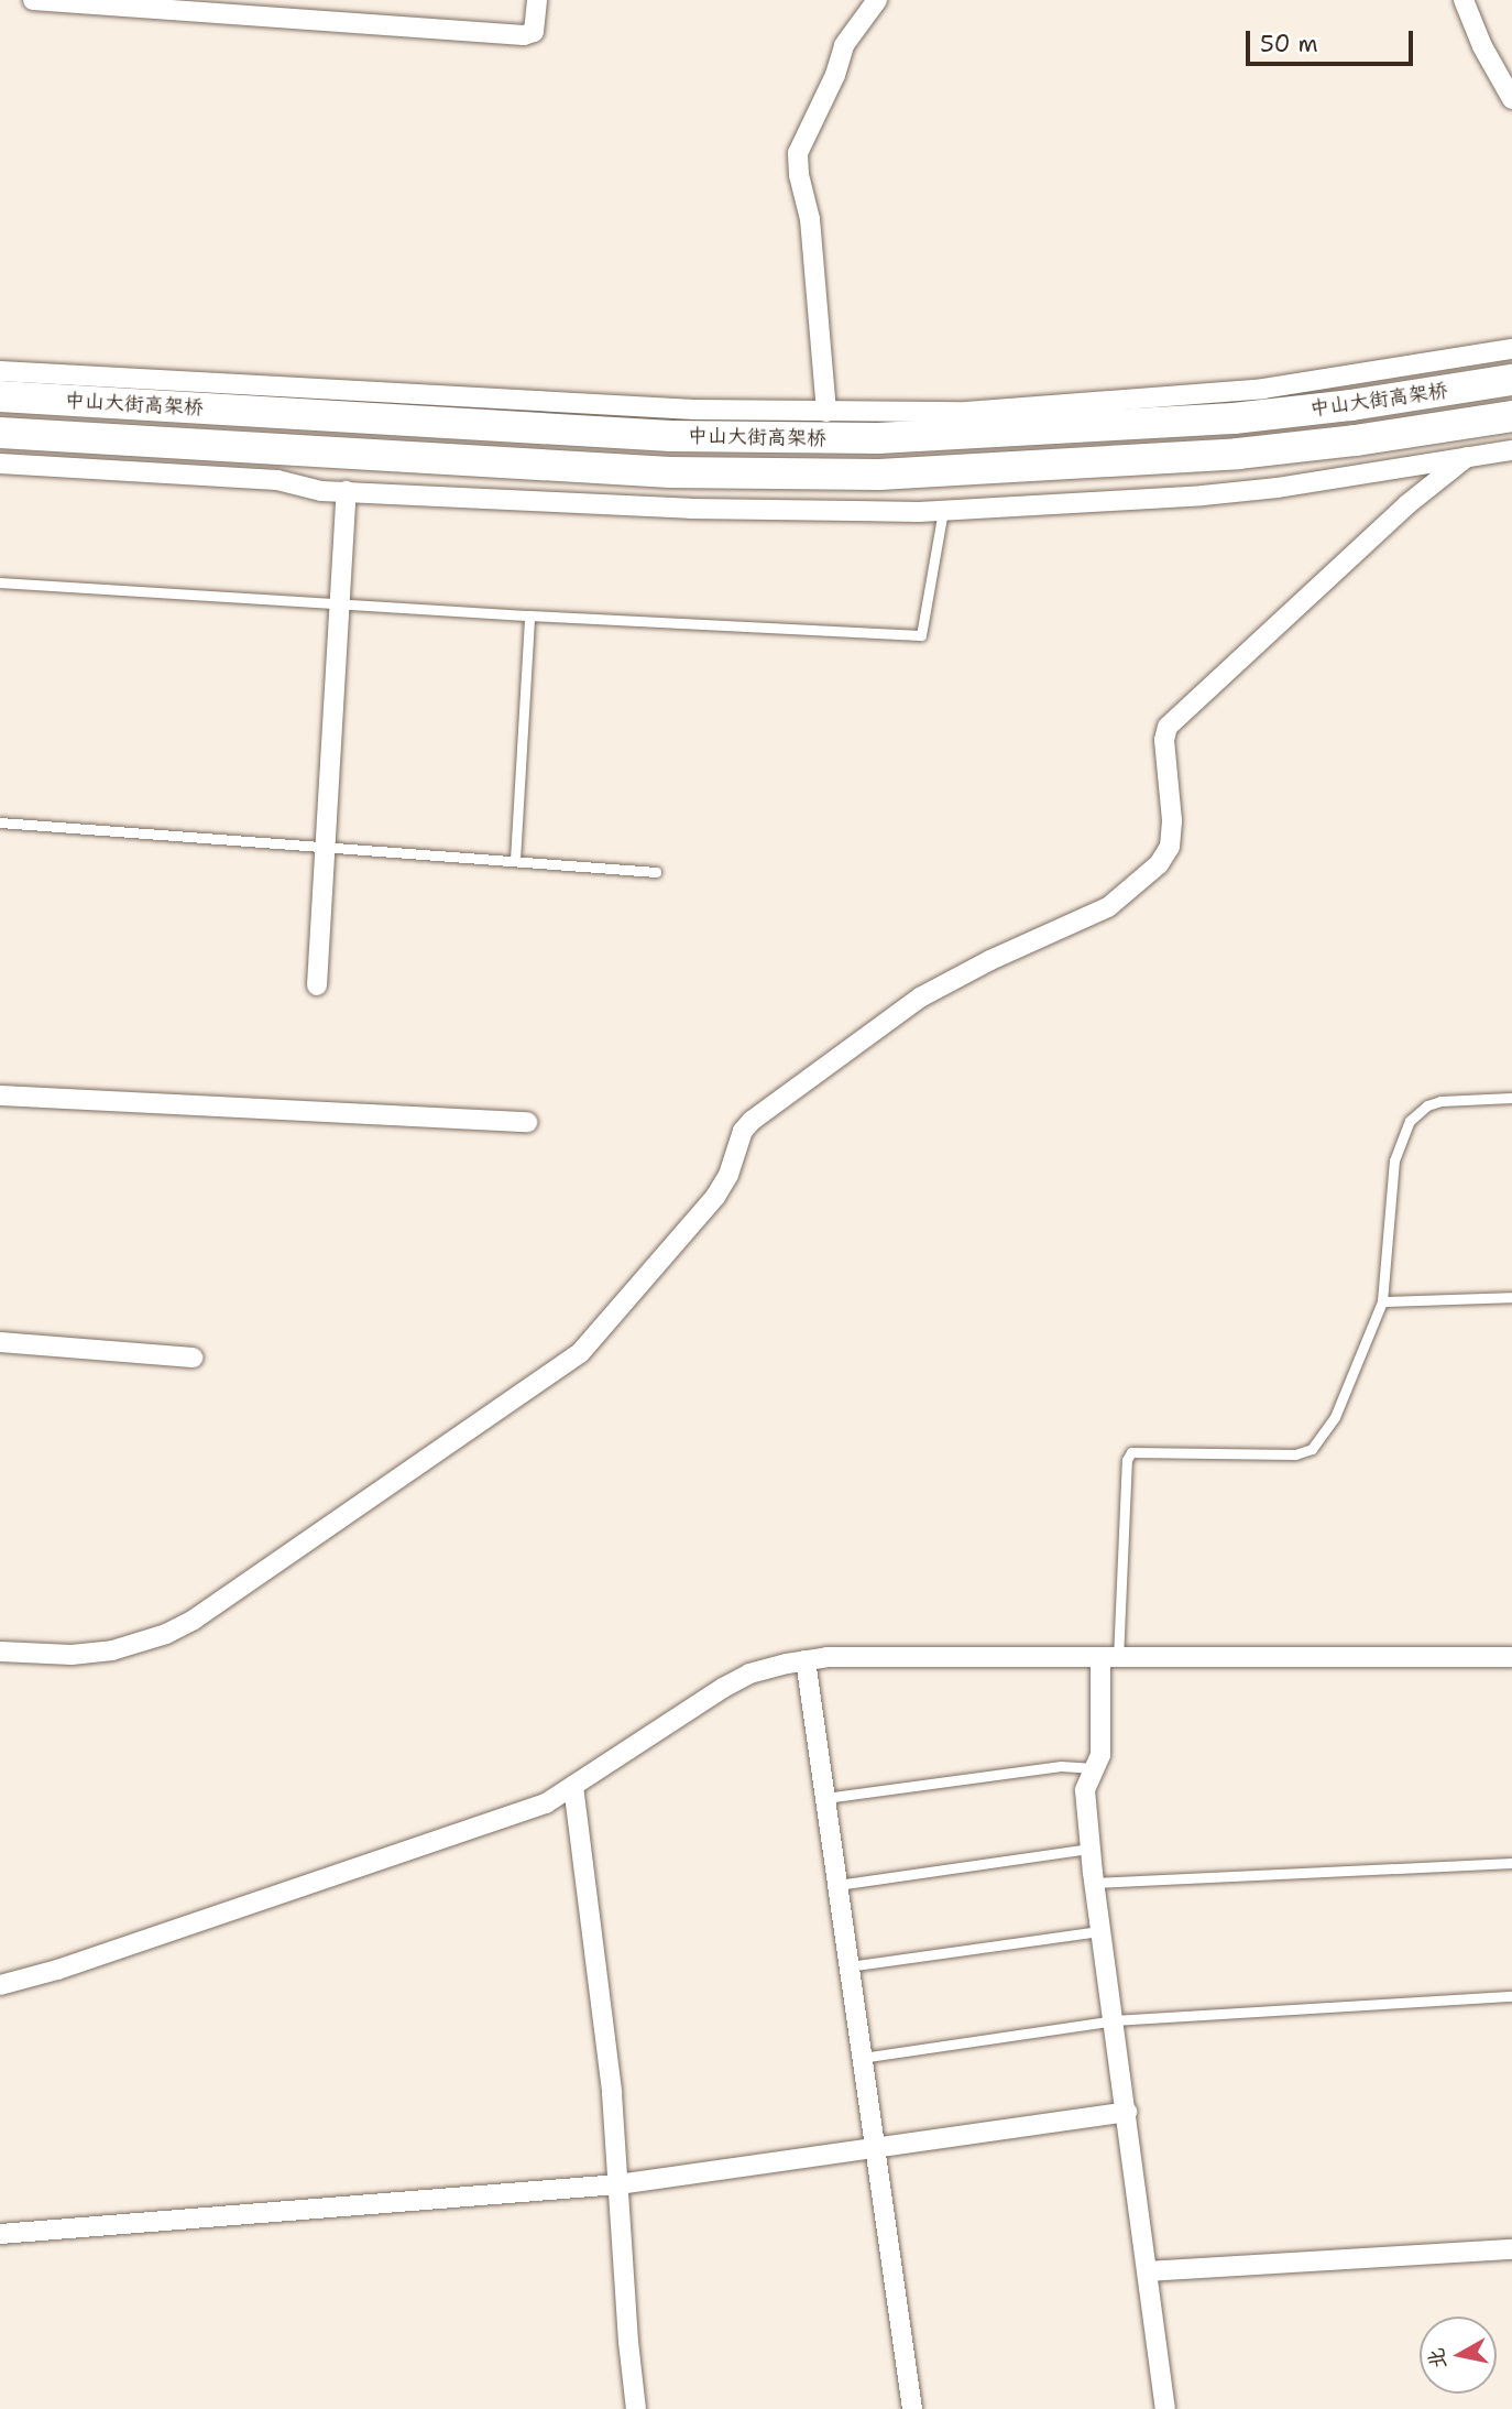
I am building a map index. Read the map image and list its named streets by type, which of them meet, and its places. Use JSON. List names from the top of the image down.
{
  "streets": {
    "main road": ["中山大街高架桥"]
  },
  "scale_bar": "50 m",
  "north": "left"
}
